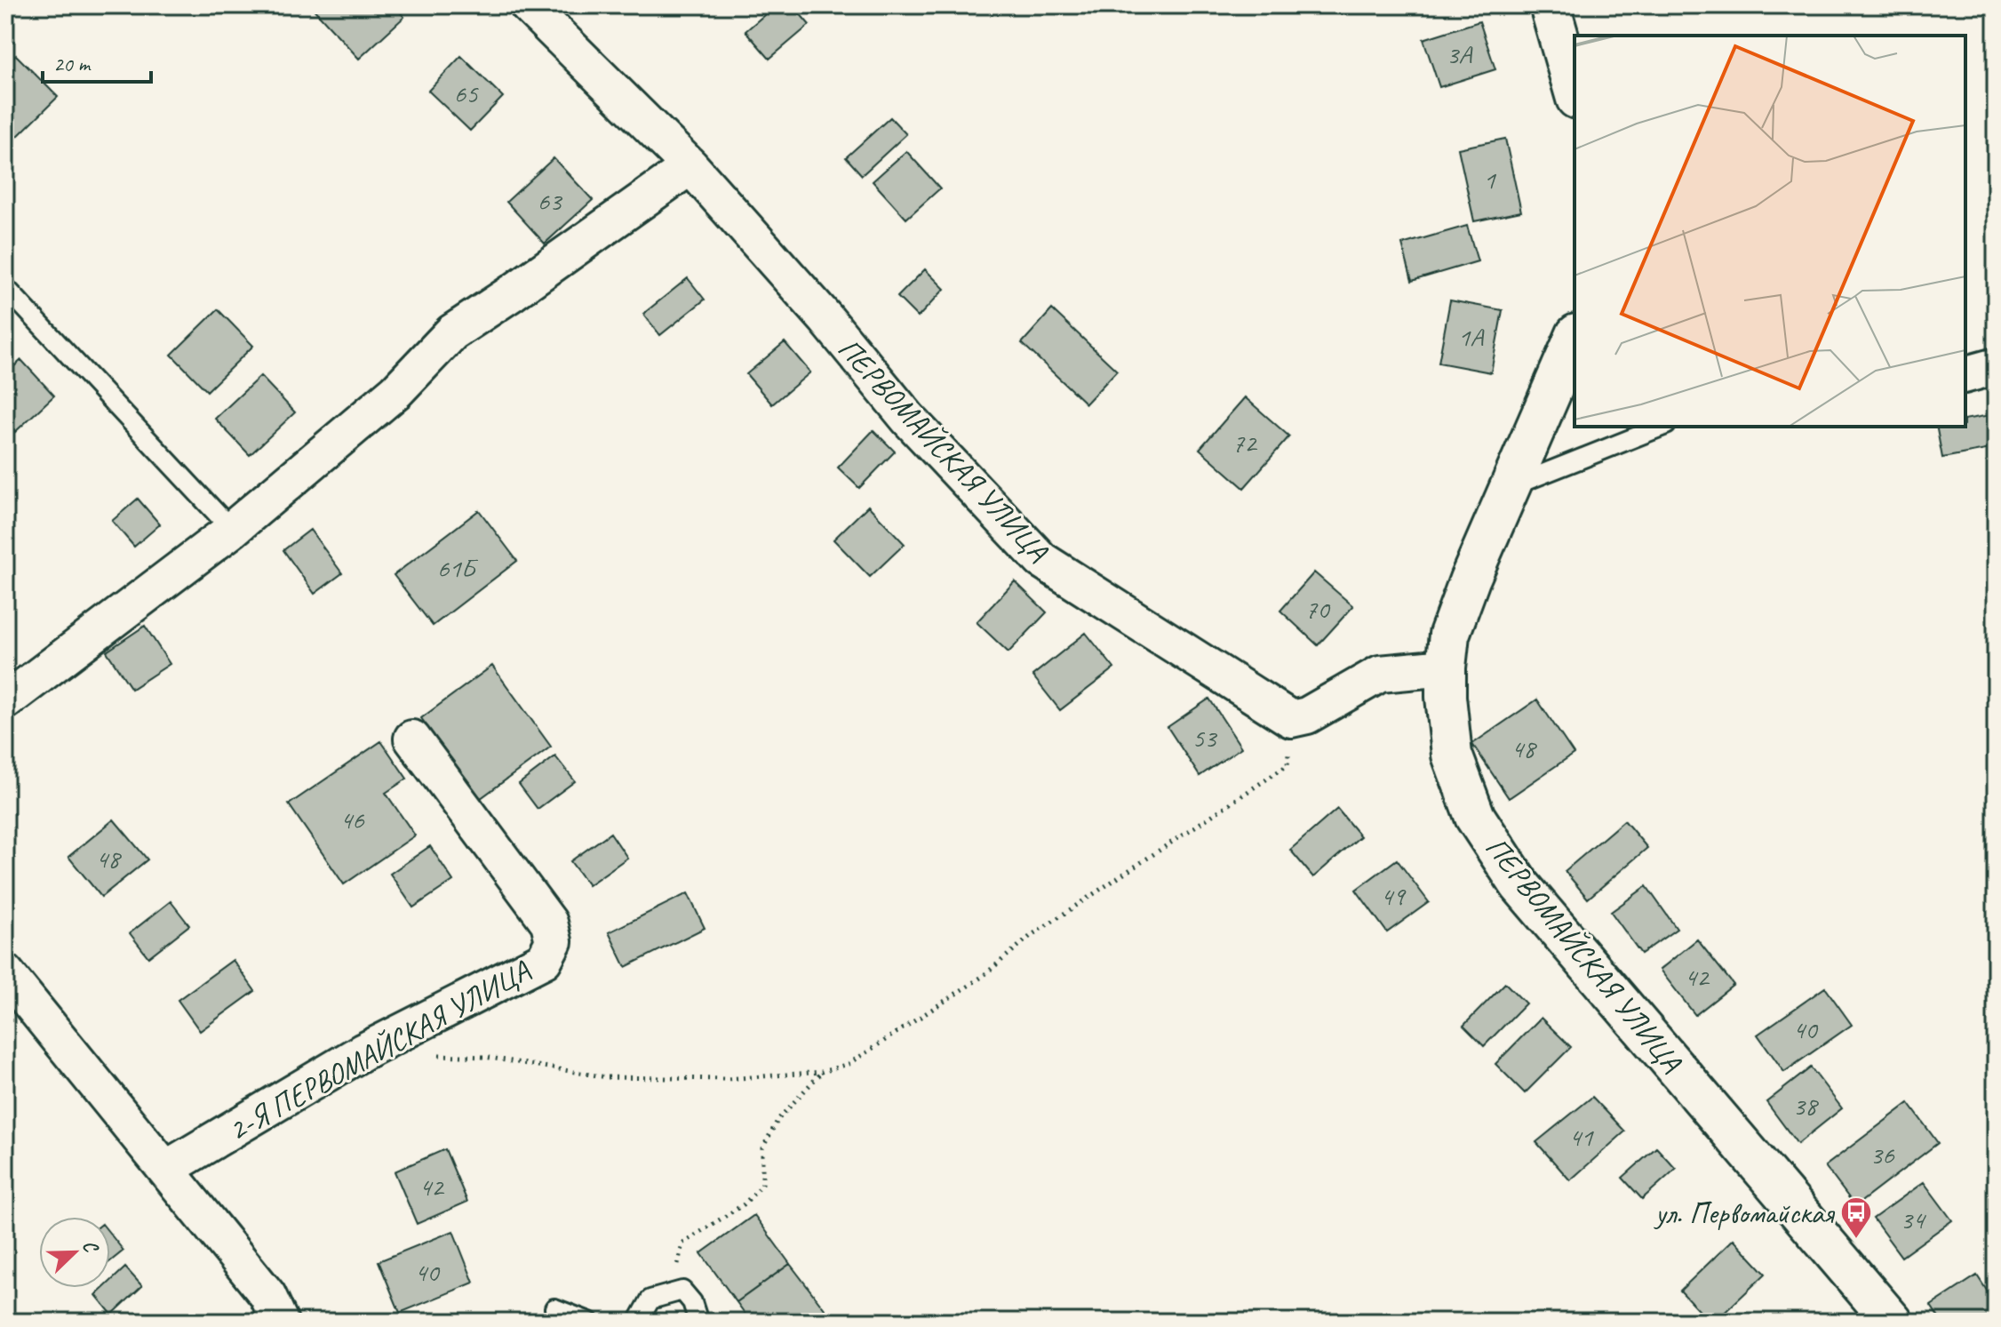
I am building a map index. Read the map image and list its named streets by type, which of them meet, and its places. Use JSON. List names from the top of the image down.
{
  "streets": {
    "street": ["ПЕРВОМАЙСКАЯ УЛИЦА", "2-Я ПЕРВОМАЙСКАЯ УЛИЦА"]
  },
  "places": {
    "bus stop": ["ул. Первомайская"]
  },
  "house_numbers": [
    "3А",
    "65",
    "1",
    "63",
    "1А",
    "72",
    "61Б",
    "70",
    "53",
    "48",
    "46",
    "48",
    "49",
    "42",
    "40",
    "38",
    "41",
    "36",
    "42",
    "34",
    "40"
  ],
  "scale_bar": "20 m",
  "north": "top right"
}
